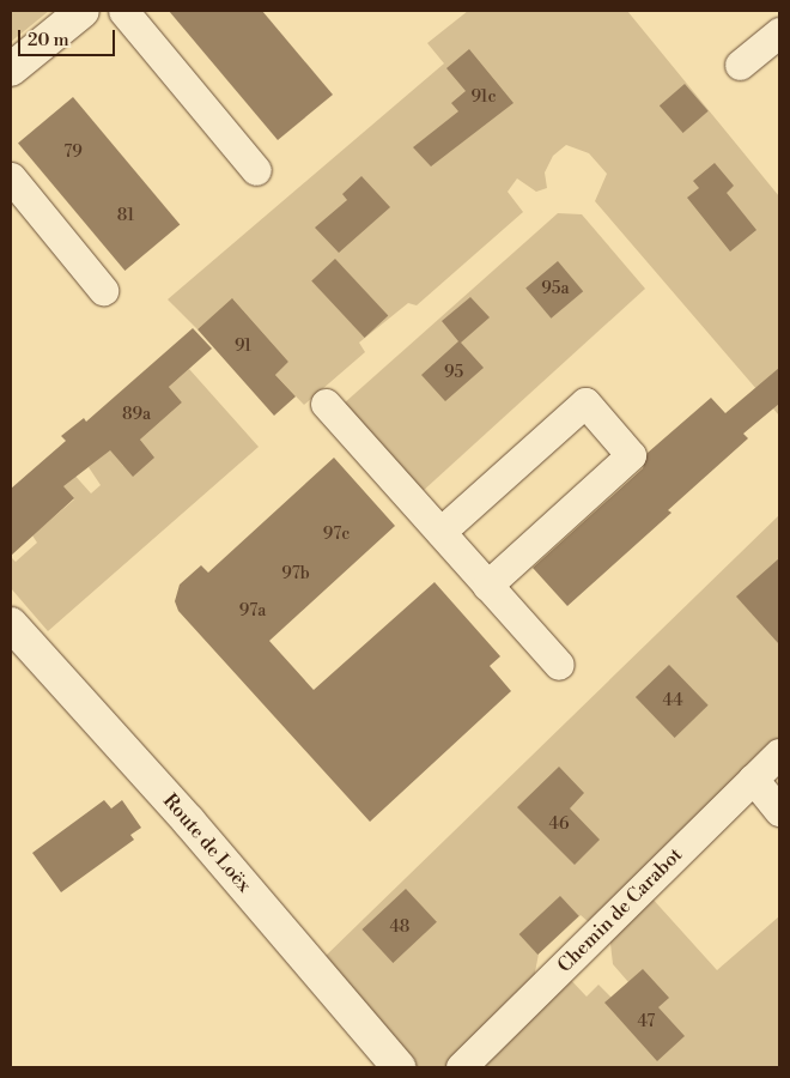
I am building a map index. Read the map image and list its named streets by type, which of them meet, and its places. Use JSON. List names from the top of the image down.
{
  "streets": {
    "street": ["Route de Loëx", "Chemin de Carabot"]
  },
  "house_numbers": [
    "91c",
    "79",
    "81",
    "95a",
    "91",
    "95",
    "89a",
    "97c",
    "97b",
    "97a",
    "44",
    "46",
    "48",
    "47"
  ],
  "scale_bar": "20 m"
}
